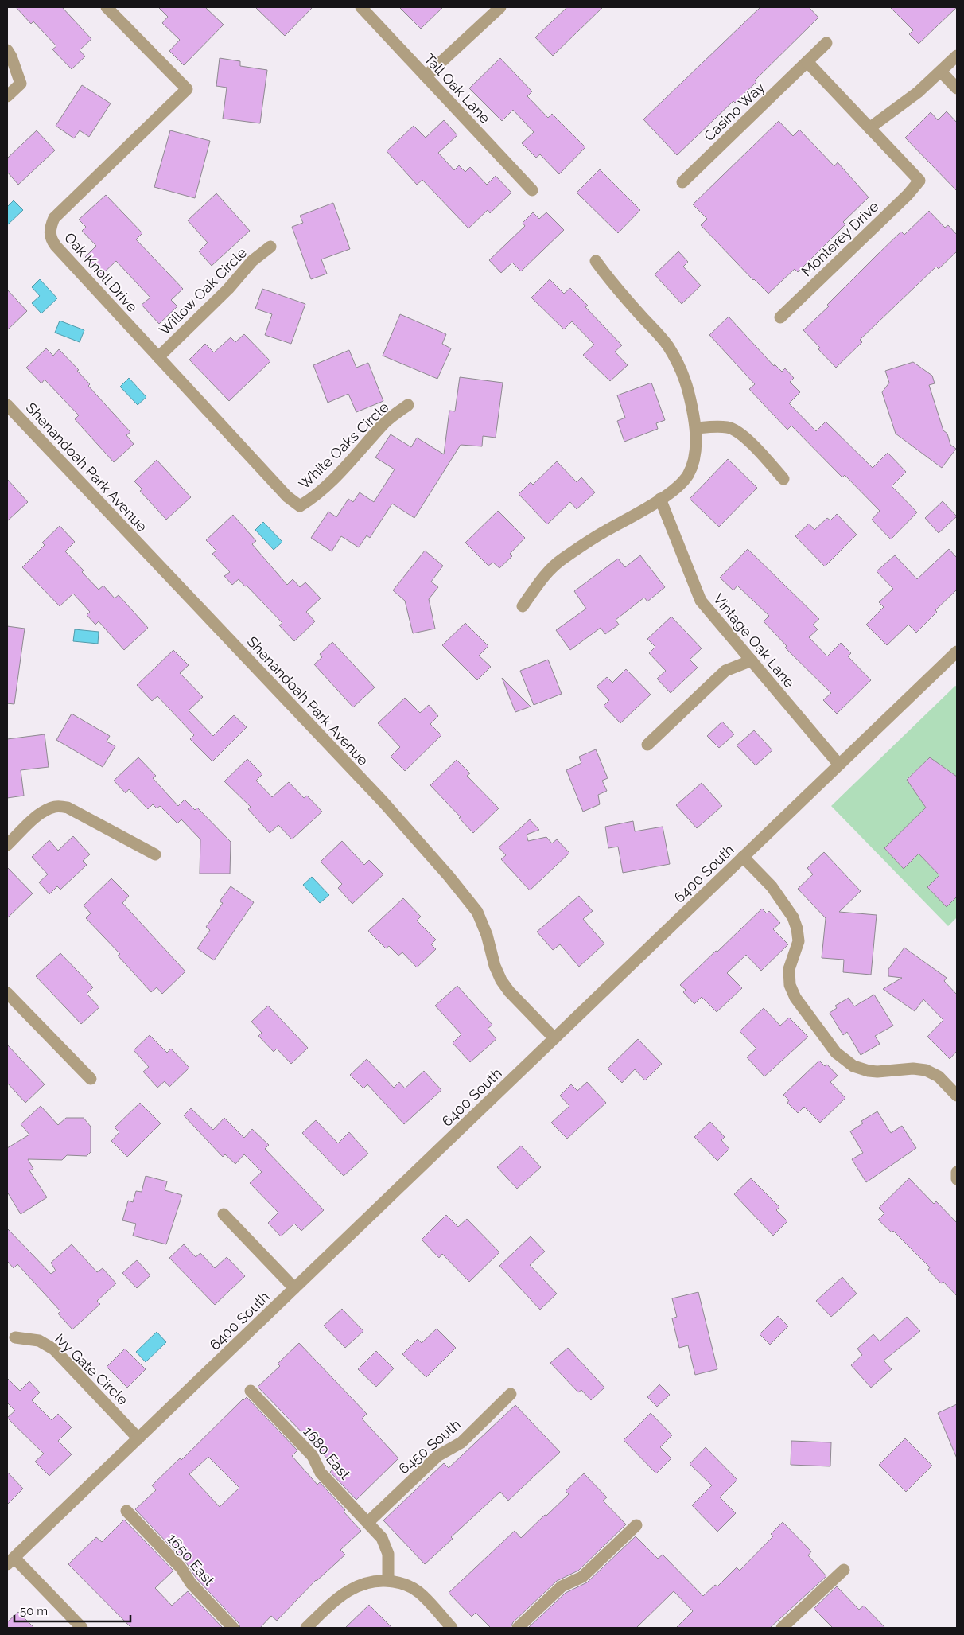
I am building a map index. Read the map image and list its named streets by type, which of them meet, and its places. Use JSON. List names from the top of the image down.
{
  "streets": {
    "street": [
      "Tall Oak Lane",
      "Casino Way",
      "Monterey Drive",
      "Oak Knoll Drive",
      "Willow Oak Circle",
      "White Oaks Circle",
      "Shenandoah Park Avenue",
      "Vintage Oak Lane",
      "6400 South",
      "Ivy Gate Circle",
      "6450 South",
      "1680 East",
      "1650 East"
    ]
  },
  "crossings": [
    ["Oak Knoll Drive", "Willow Oak Circle"],
    ["Oak Knoll Drive", "White Oaks Circle"],
    ["Shenandoah Park Avenue", "6400 South"],
    ["Vintage Oak Lane", "6400 South"],
    ["6400 South", "Ivy Gate Circle"],
    ["6450 South", "1680 East"]
  ],
  "scale_bar": "50 m"
}
